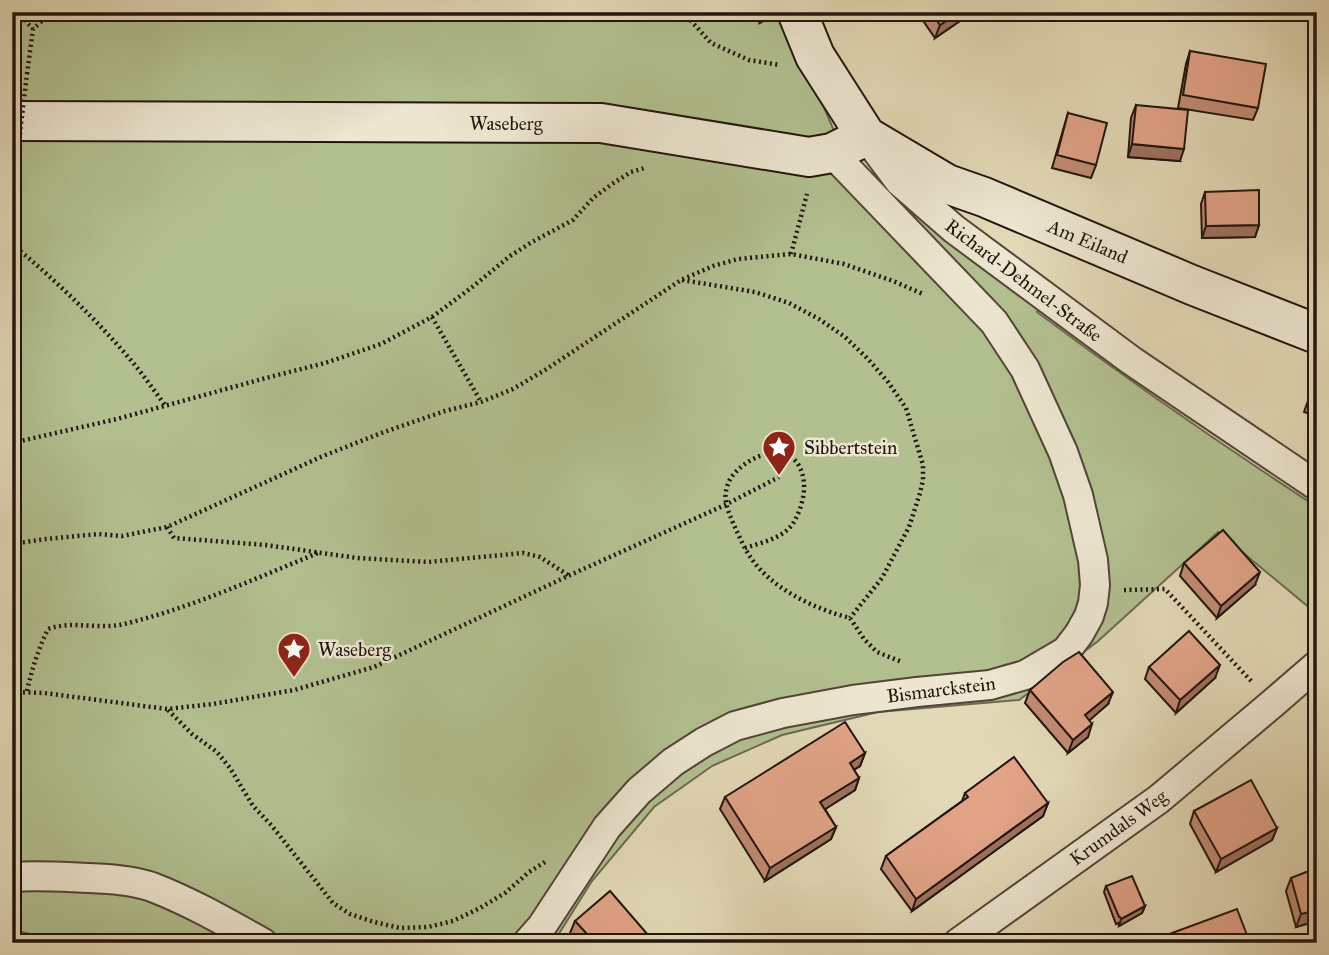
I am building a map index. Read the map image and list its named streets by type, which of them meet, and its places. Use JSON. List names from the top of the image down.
{
  "streets": {
    "street": [
      "Waseberg",
      "Am Eiland",
      "Richard-Dehmel-Straße",
      "Bismarckstein",
      "Krumdals Weg"
    ]
  },
  "crossings": [
    ["Waseberg", "Am Eiland"],
    ["Waseberg", "Richard-Dehmel-Straße"],
    ["Waseberg", "Bismarckstein"],
    ["Am Eiland", "Richard-Dehmel-Straße"]
  ],
  "places": {
    "place": ["Sibbertstein", "Waseberg"]
  }
}
